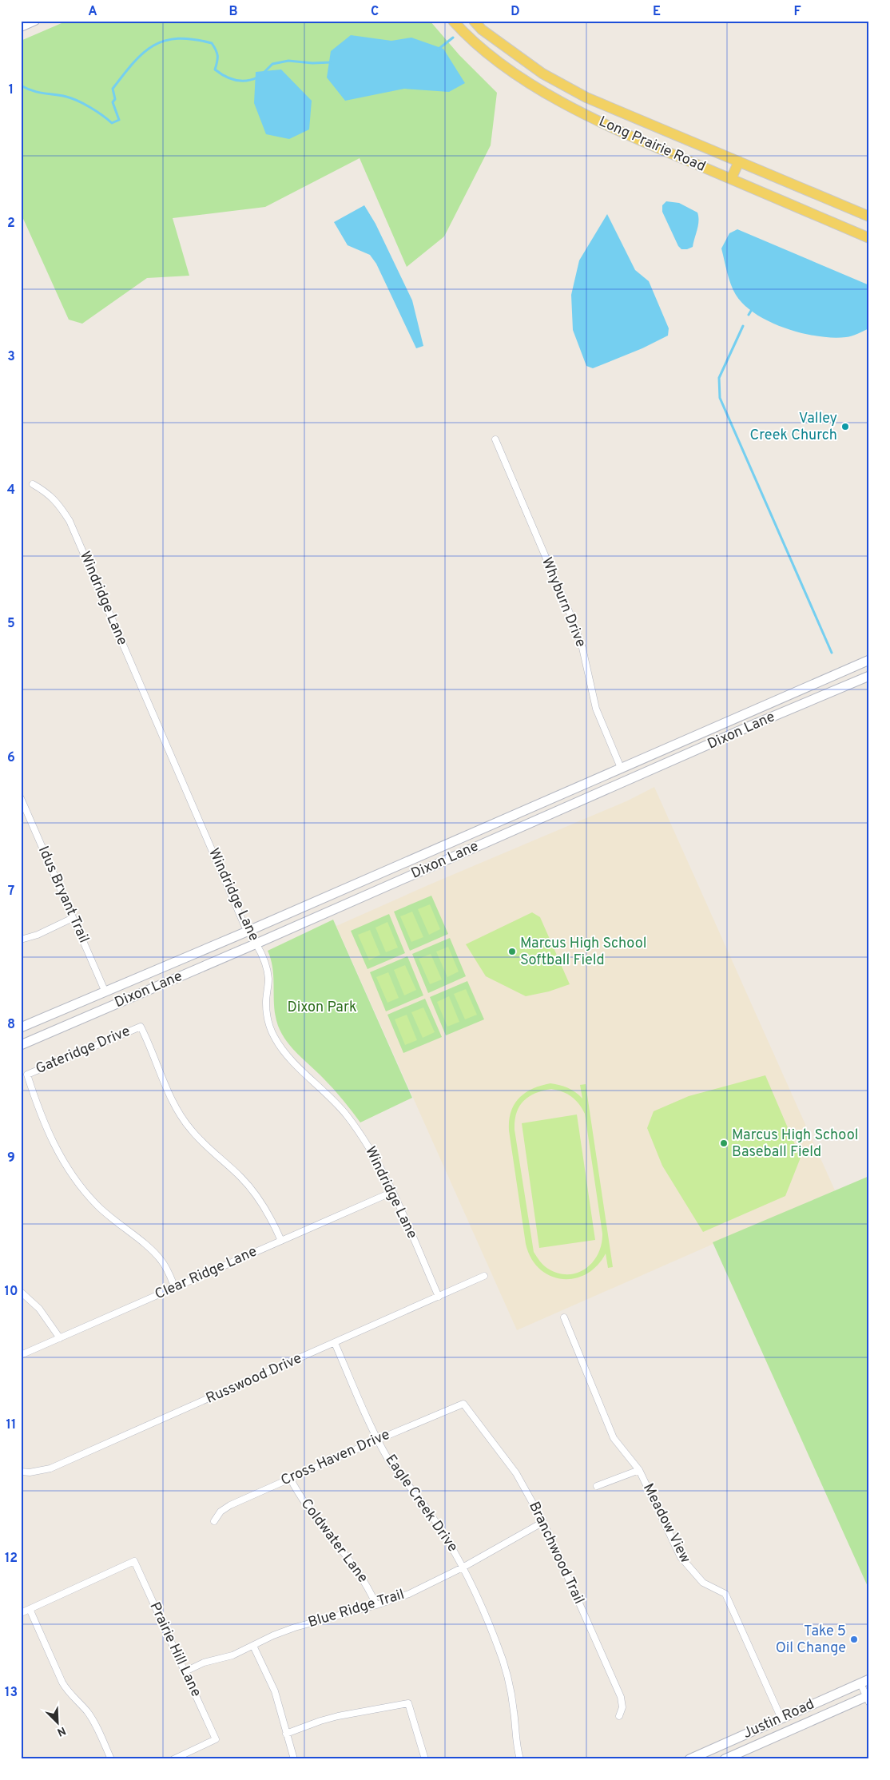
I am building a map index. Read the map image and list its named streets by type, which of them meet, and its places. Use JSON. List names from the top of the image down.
{
  "streets": {
    "main road": ["Long Prairie Road", "Dixon Lane", "Justin Road"],
    "street": [
      "Windridge Lane",
      "Whyburn Drive",
      "Idus Bryant Trail",
      "Gateridge Drive",
      "Clear Ridge Lane",
      "Russwood Drive",
      "Cross Haven Drive",
      "Eagle Creek Drive",
      "Meadow View",
      "Coldwater Lane",
      "Branchwood Trail",
      "Blue Ridge Trail",
      "Prairie Hill Lane"
    ]
  },
  "crossings": [
    ["Windridge Lane", "Dixon Lane"],
    ["Windridge Lane", "Clear Ridge Lane"],
    ["Windridge Lane", "Russwood Drive"],
    ["Whyburn Drive", "Dixon Lane"],
    ["Dixon Lane", "Idus Bryant Trail"],
    ["Gateridge Drive", "Clear Ridge Lane"],
    ["Russwood Drive", "Eagle Creek Drive"],
    ["Cross Haven Drive", "Eagle Creek Drive"],
    ["Cross Haven Drive", "Coldwater Lane"],
    ["Cross Haven Drive", "Branchwood Trail"],
    ["Eagle Creek Drive", "Blue Ridge Trail"],
    ["Meadow View", "Justin Road"],
    ["Coldwater Lane", "Blue Ridge Trail"],
    ["Branchwood Trail", "Blue Ridge Trail"],
    ["Blue Ridge Trail", "Prairie Hill Lane"]
  ],
  "parks": ["Dixon Park"],
  "places": [
    "Valley Creek Church",
    "Marcus High School Softball Field",
    "Marcus High School Baseball Field",
    "Take 5 Oil Change"
  ],
  "north": "bottom right",
  "grid": {
    "columns": [
      "A",
      "B",
      "C",
      "D",
      "E",
      "F"
    ],
    "rows": [
      "1",
      "2",
      "3",
      "4",
      "5",
      "6",
      "7",
      "8",
      "9",
      "10",
      "11",
      "12",
      "13"
    ]
  }
}
